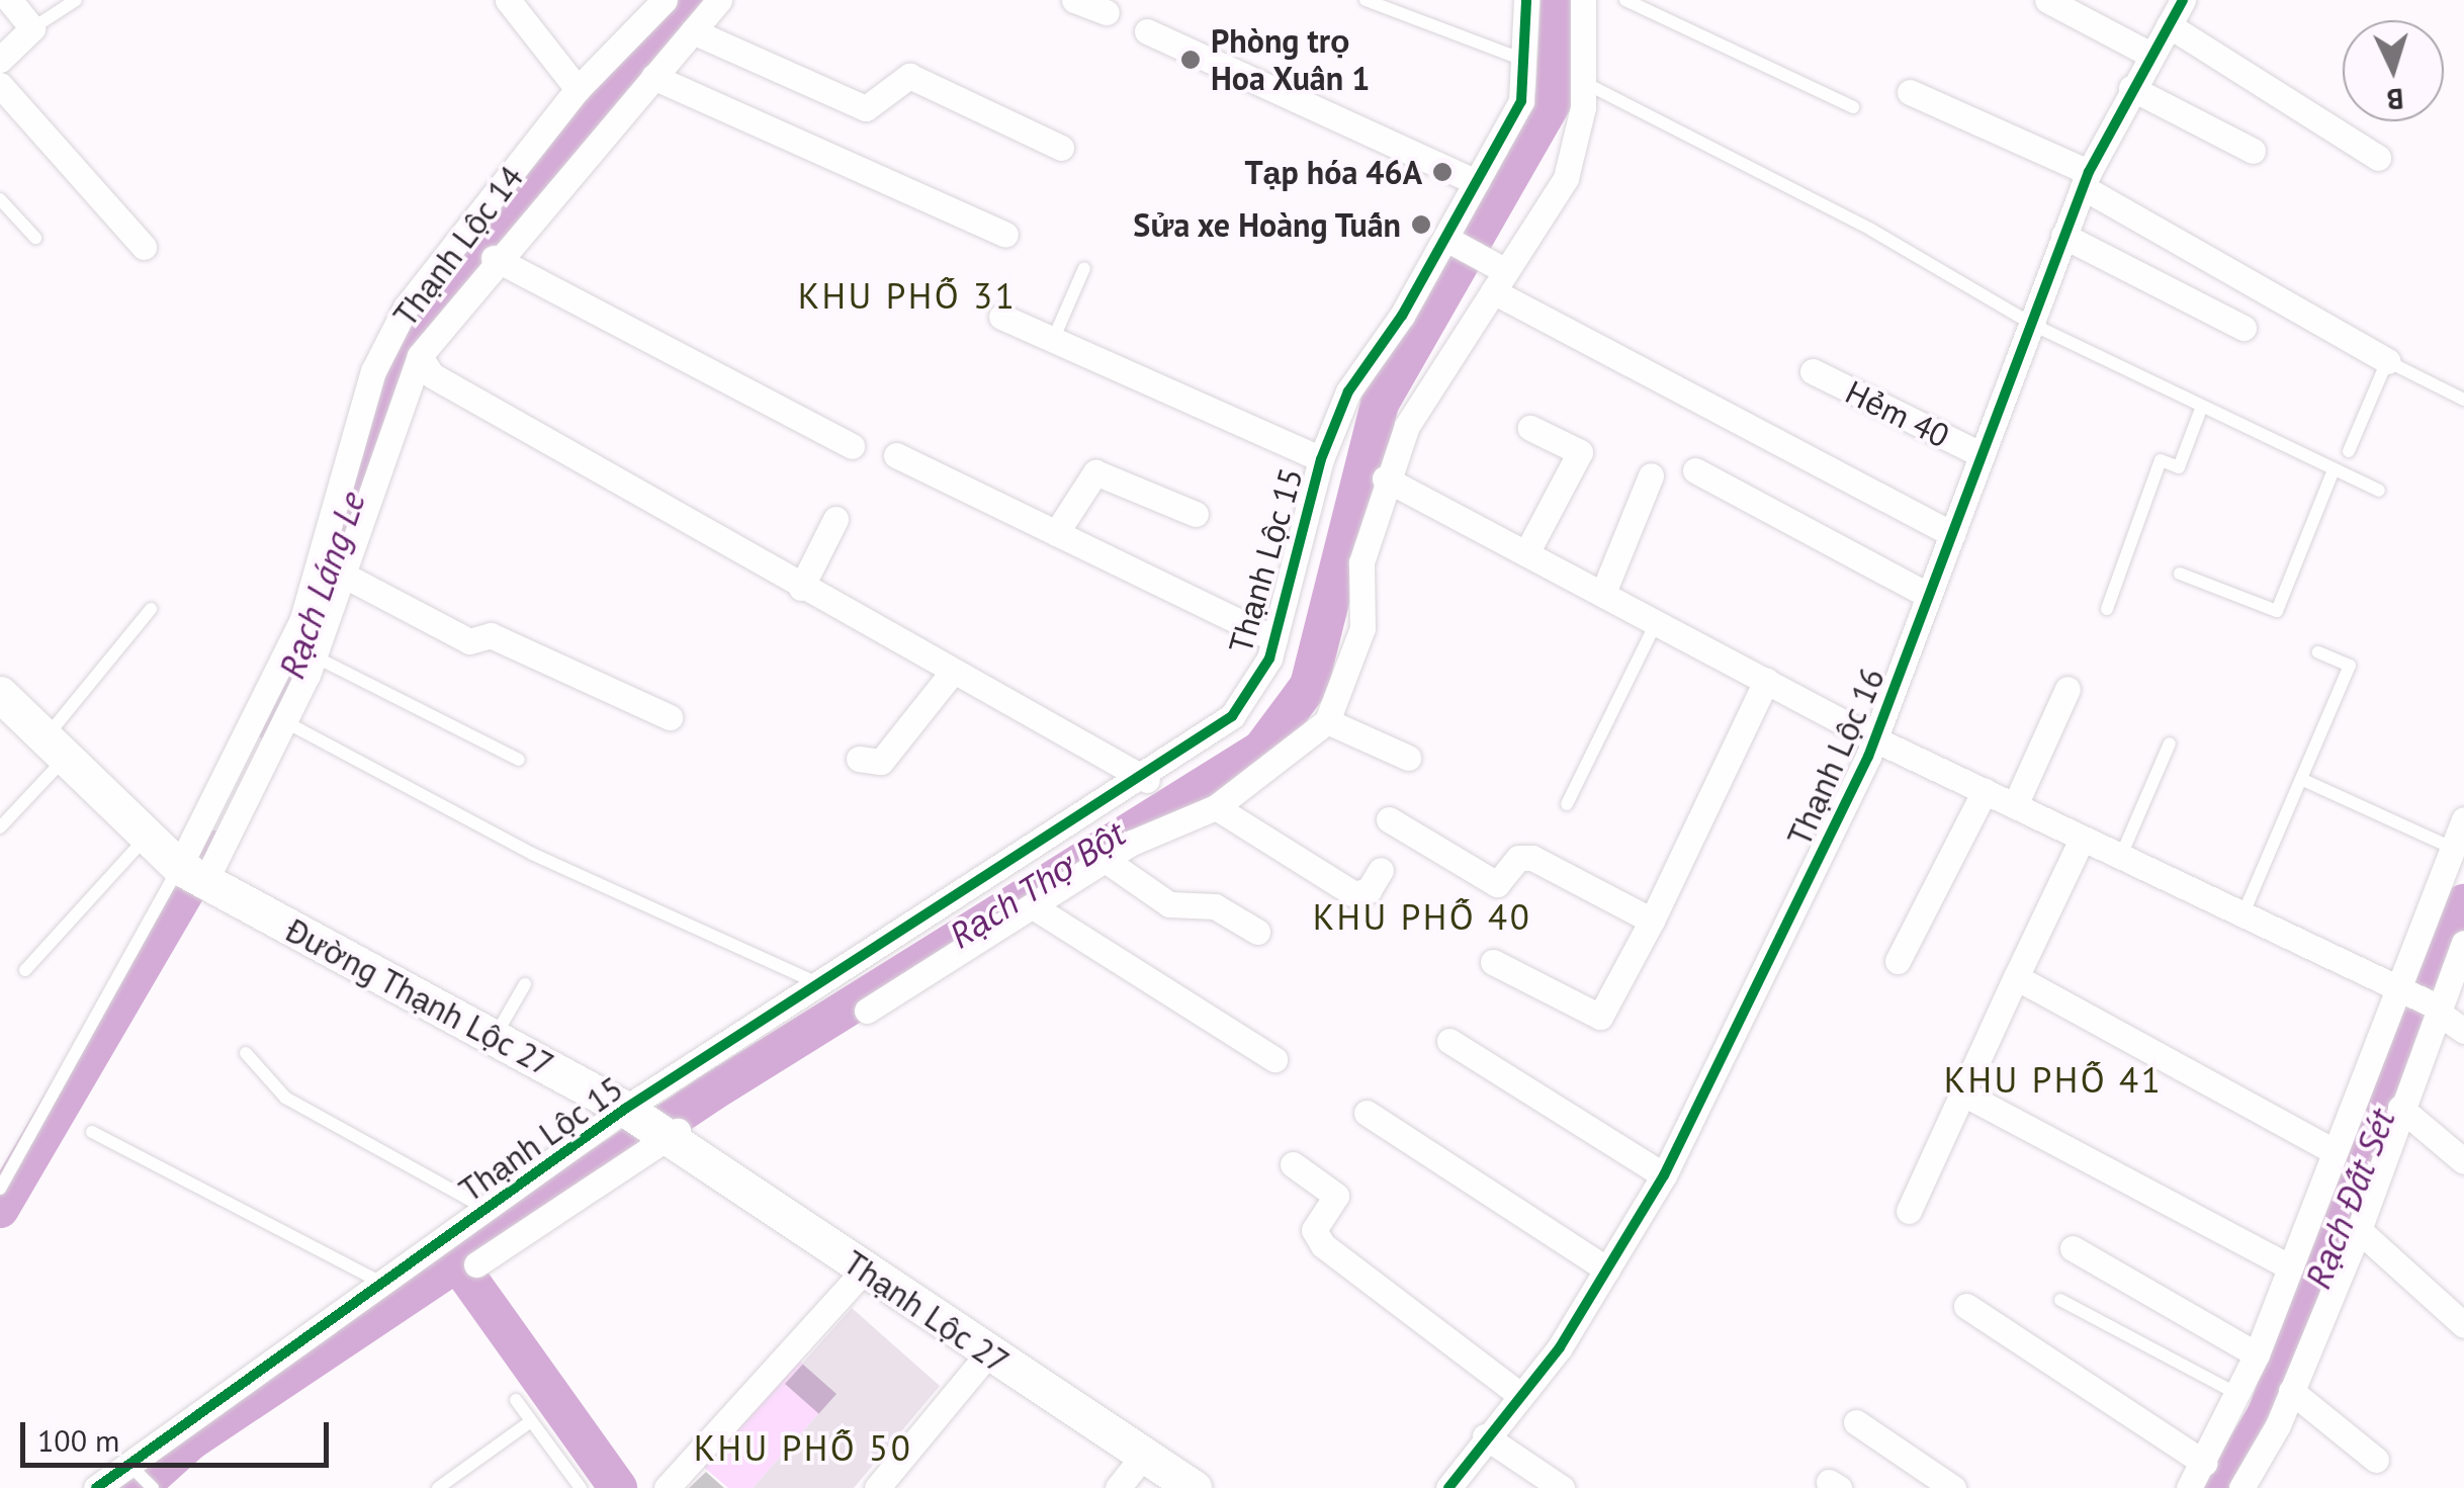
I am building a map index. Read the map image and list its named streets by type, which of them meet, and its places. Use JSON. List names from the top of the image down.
{
  "streets": {
    "street": [
      "Thạnh Lộc 14",
      "Hẻm 40",
      "Thạnh Lộc 15",
      "Thạnh Lộc 16",
      "Đường Thạnh Lộc 27",
      "Thạnh Lộc 27"
    ]
  },
  "crossings": [
    ["Thạnh Lộc 14", "Thạnh Lộc 15"],
    ["Thạnh Lộc 14", "Đường Thạnh Lộc 27"],
    ["Hẻm 40", "Thạnh Lộc 16"],
    ["Thạnh Lộc 15", "Đường Thạnh Lộc 27"],
    ["Thạnh Lộc 15", "Thạnh Lộc 27"],
    ["Đường Thạnh Lộc 27", "Thạnh Lộc 27"]
  ],
  "districts": [
    "KHU PHỐ 31",
    "KHU PHỐ 40",
    "KHU PHỐ 41",
    "KHU PHỐ 50"
  ],
  "water": ["Rạch Láng Le", "Rạch Thợ Bột", "Rạch Đất Sét"],
  "places": ["Phòng trọ Hoa Xuân 1", "Tạp hóa 46A", "Sửa xe Hoàng Tuấn"],
  "scale_bar": "100 m",
  "north": "bottom"
}
